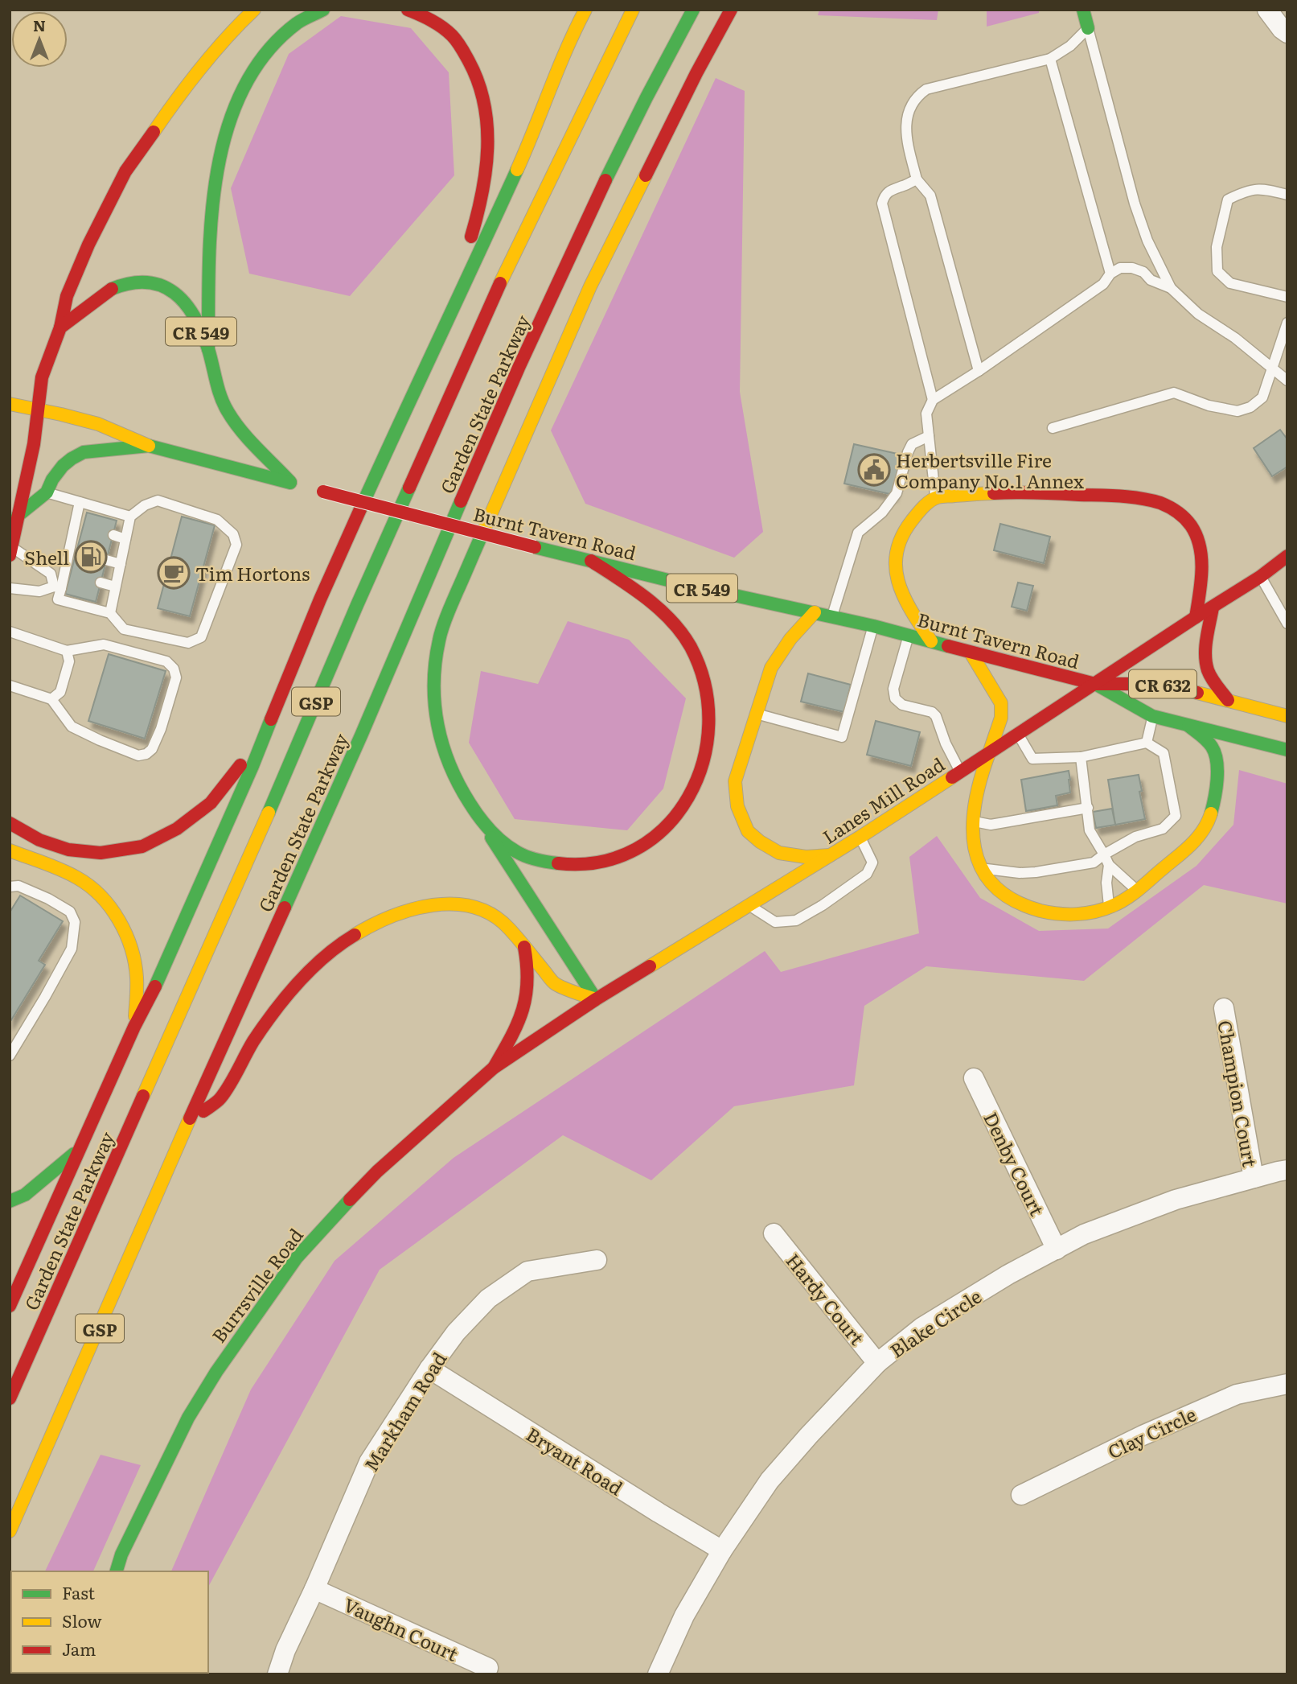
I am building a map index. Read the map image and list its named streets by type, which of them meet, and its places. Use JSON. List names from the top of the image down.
{
  "streets": {
    "main road": [
      "CR 549",
      "Garden State Parkway",
      "Burnt Tavern Road",
      "CR 632",
      "GSP",
      "Lanes Mill Road",
      "Burrsville Road"
    ],
    "street": [
      "Champion Court",
      "Denby Court",
      "Hardy Court",
      "Blake Circle",
      "Markham Road",
      "Clay Circle",
      "Bryant Road",
      "Vaughn Court"
    ]
  },
  "crossings": [
    ["CR 549", "Burnt Tavern Road"],
    ["Burnt Tavern Road", "Lanes Mill Road"],
    ["Lanes Mill Road", "Burrsville Road"],
    ["Champion Court", "Blake Circle"],
    ["Denby Court", "Blake Circle"],
    ["Hardy Court", "Blake Circle"],
    ["Blake Circle", "Bryant Road"],
    ["Markham Road", "Bryant Road"],
    ["Markham Road", "Vaughn Court"]
  ],
  "places": {
    "public building": ["Herbertsville Fire Company No.1 Annex"],
    "fuel station": ["Shell"],
    "cafe": ["Tim Hortons"]
  },
  "legend": ["Fast", "Slow", "Jam"],
  "north": "top"
}
